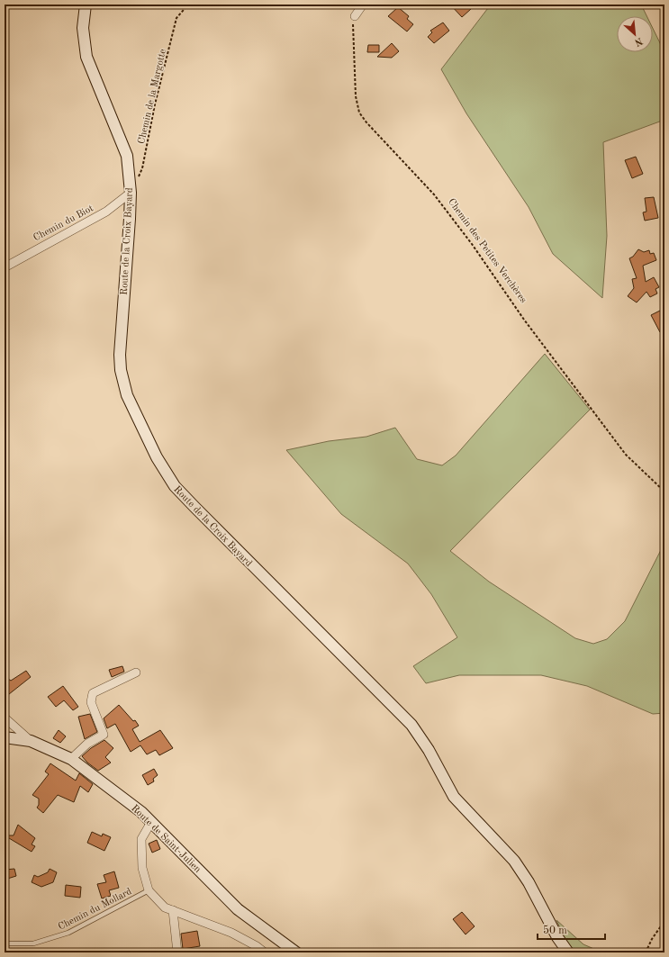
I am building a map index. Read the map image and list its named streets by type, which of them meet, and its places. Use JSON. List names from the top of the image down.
{
  "streets": {
    "main road": ["Route de la Croix Bayard", "Route de Saint-Julien"],
    "street": ["Chemin du Biot"],
    "lane": ["Chemin du Mollard"],
    "path": ["Chemin de la Margotte", "Chemin des Petites Verchères"]
  },
  "crossings": [
    ["Chemin de la Margotte", "Chemin du Biot"],
    ["Chemin de la Margotte", "Route de la Croix Bayard"],
    ["Chemin du Biot", "Route de la Croix Bayard"]
  ],
  "scale_bar": "50 m",
  "north": "bottom right"
}
